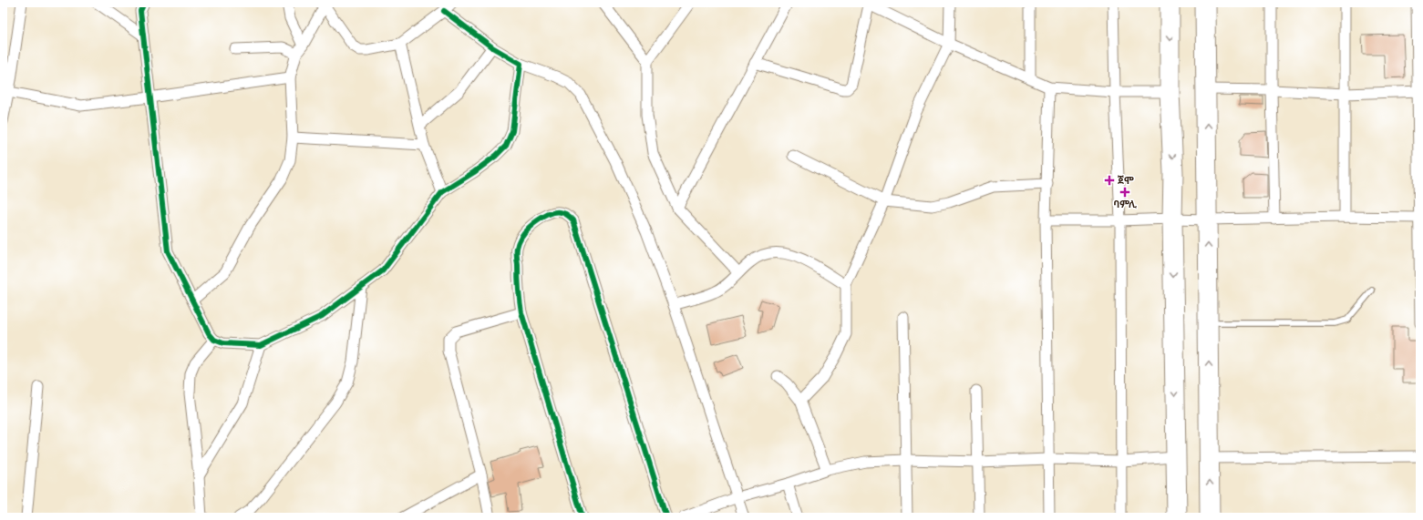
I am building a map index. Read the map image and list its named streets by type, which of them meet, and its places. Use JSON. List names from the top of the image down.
{
  "places": {
    "health": ["ጀሞ", "ባምሊ"]
  }
}
